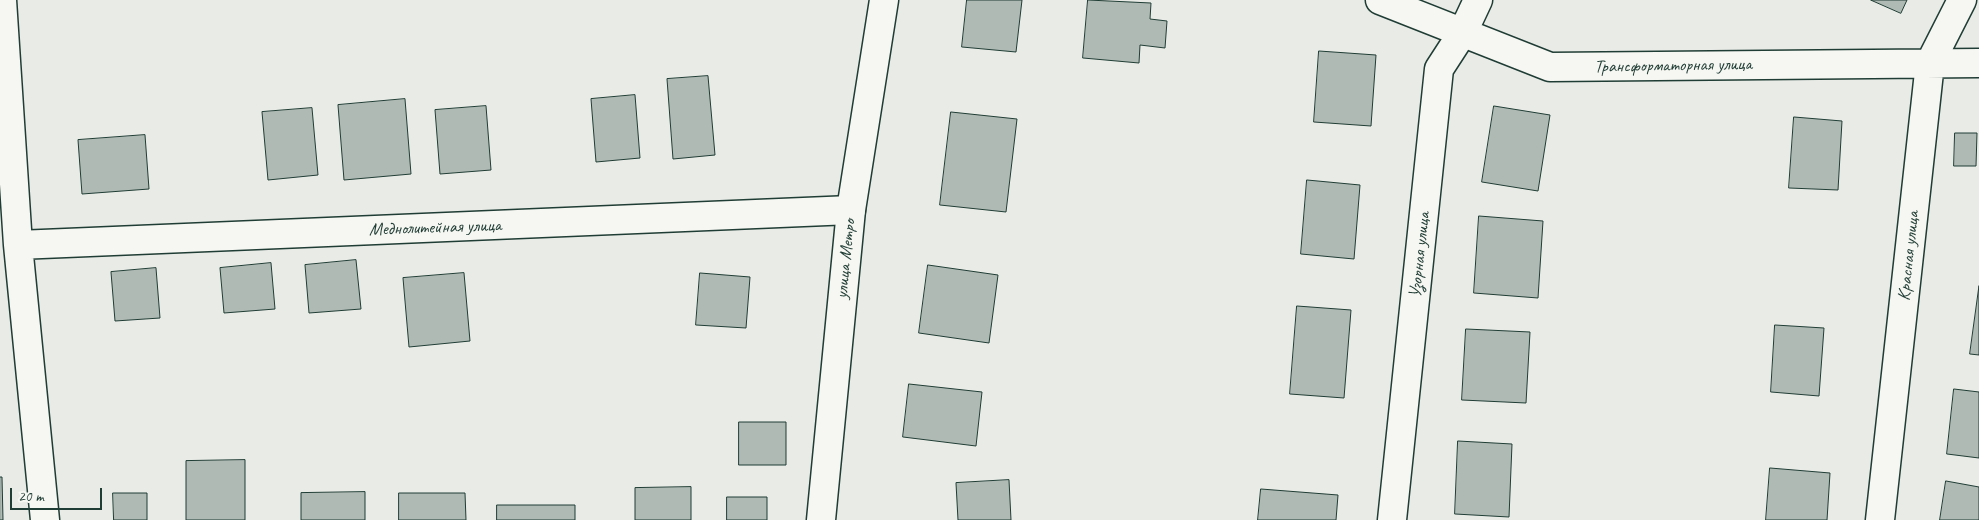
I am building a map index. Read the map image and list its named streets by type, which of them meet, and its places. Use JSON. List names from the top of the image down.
{
  "streets": {
    "street": [
      "Трансформаторная улица",
      "Меднолитейная улица",
      "Узорная улица",
      "Красная улица",
      "улица Метро"
    ]
  },
  "crossings": [
    ["Трансформаторная улица", "Узорная улица"],
    ["Трансформаторная улица", "Красная улица"],
    ["Меднолитейная улица", "улица Метро"]
  ],
  "scale_bar": "20 m"
}
